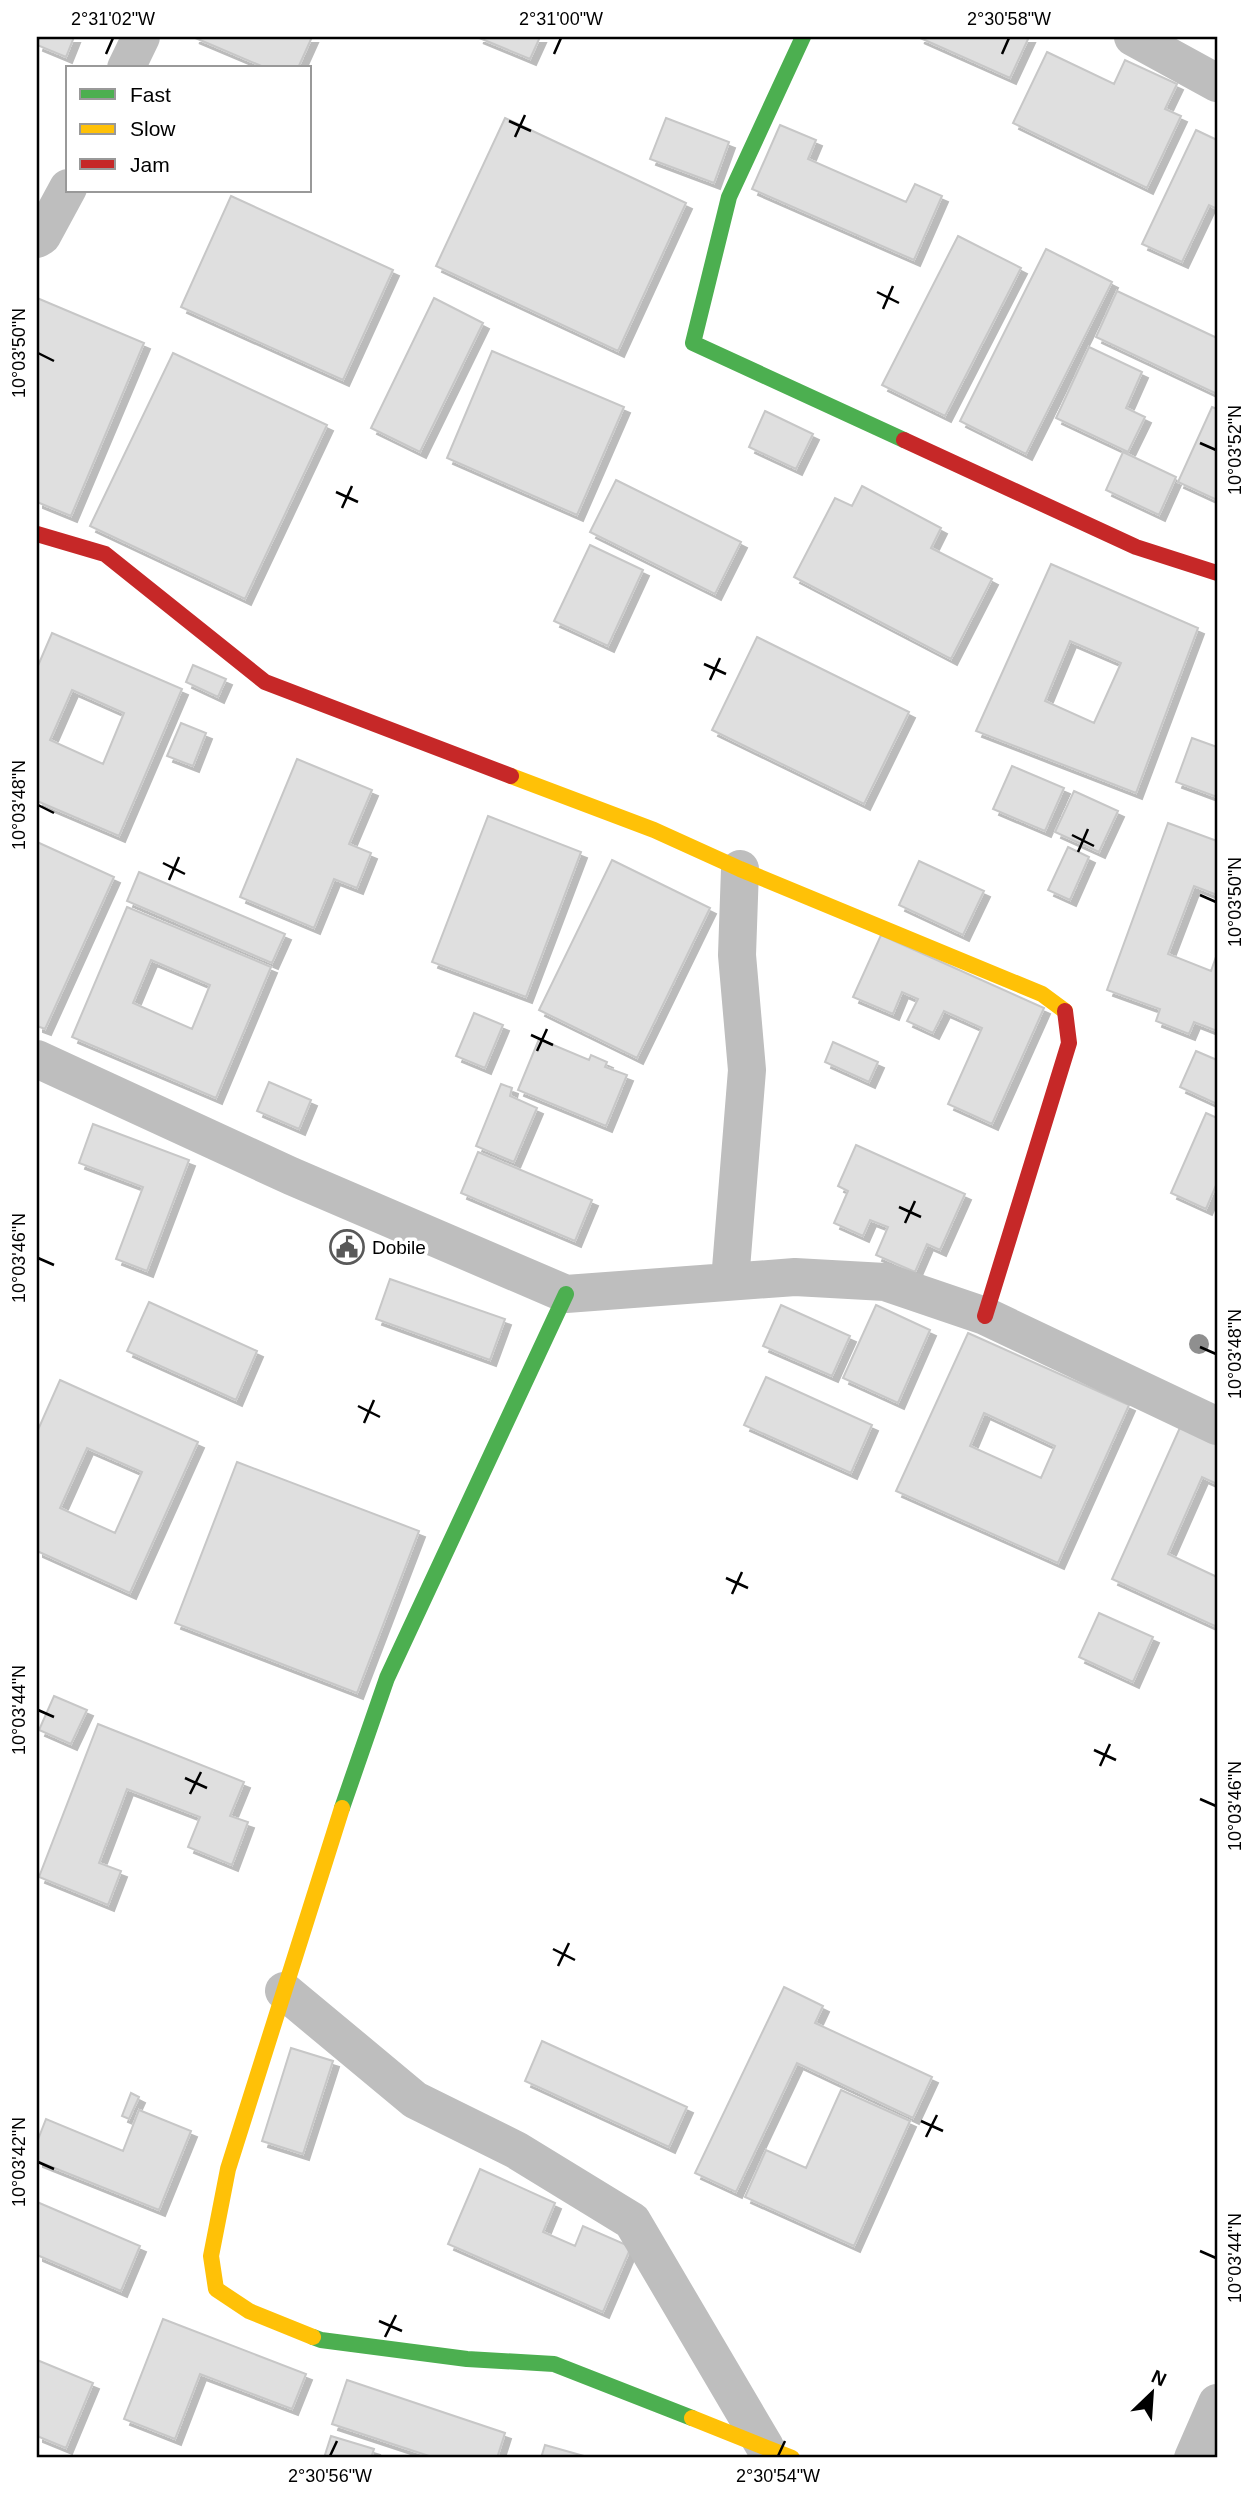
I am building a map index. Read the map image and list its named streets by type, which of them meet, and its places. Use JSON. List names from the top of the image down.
{
  "places": {
    "public building": ["Dobile"]
  },
  "legend": ["Fast", "Slow", "Jam"],
  "north": "top right",
  "coordinates": [
    "2°31'02\"W",
    "2°31'00\"W",
    "2°30'58\"W",
    "10°03'50\"N",
    "10°03'52\"N",
    "10°03'48\"N",
    "10°03'46\"N",
    "10°03'44\"N",
    "10°03'42\"N",
    "2°30'56\"W",
    "2°30'54\"W"
  ]
}
